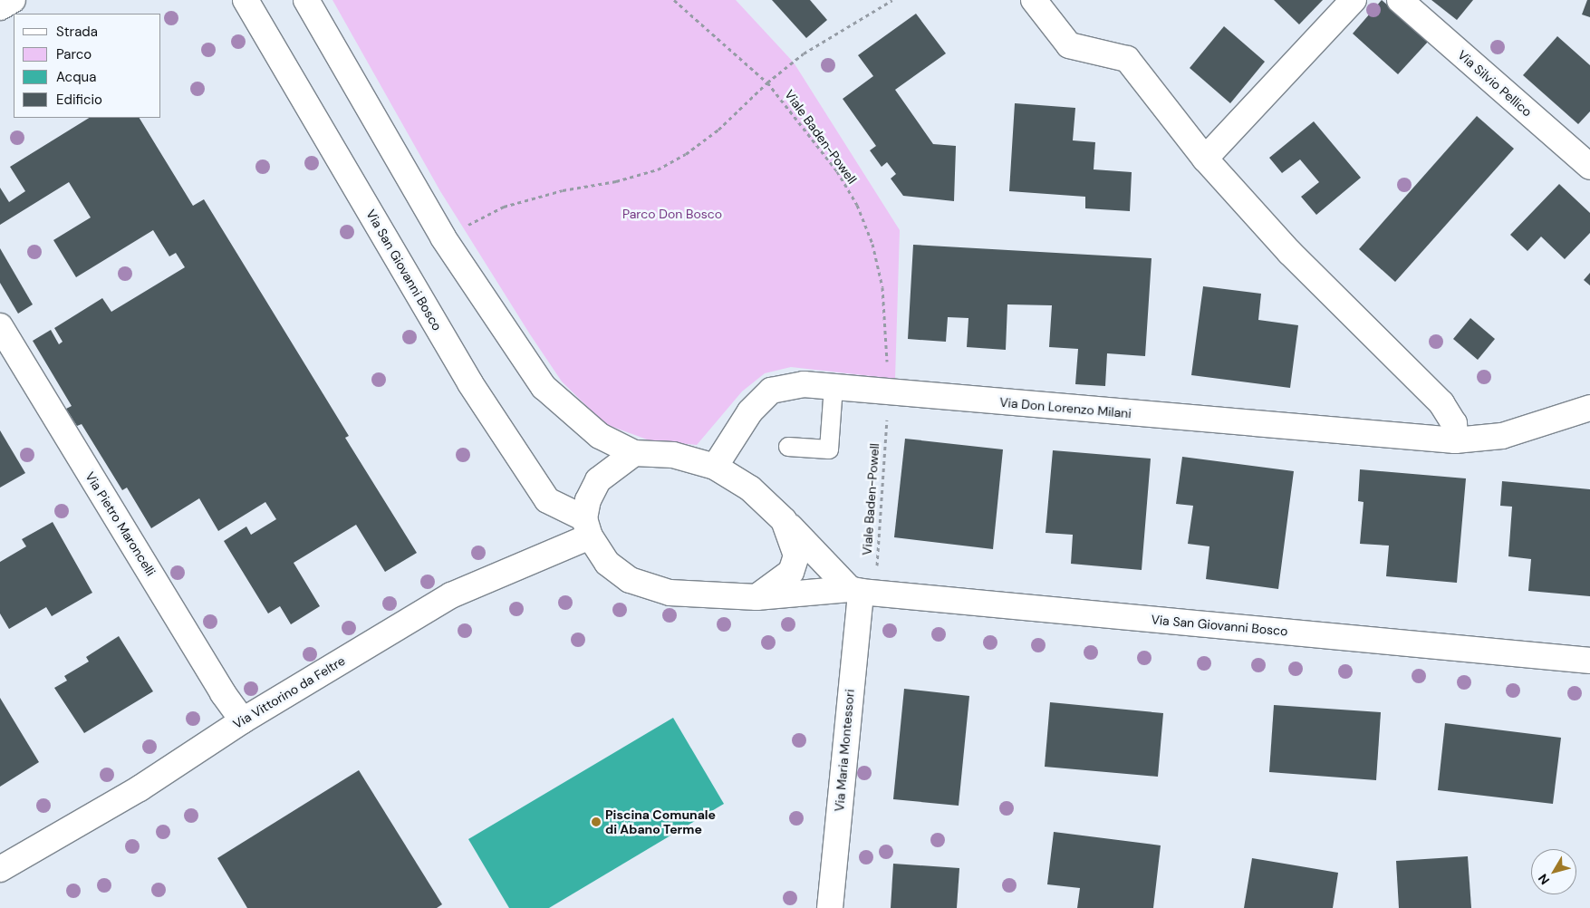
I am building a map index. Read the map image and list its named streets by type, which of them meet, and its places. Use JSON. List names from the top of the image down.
{
  "streets": {
    "street": [
      "Via Silvio Pellico",
      "Via San Giovanni Bosco",
      "Via Don Lorenzo Milani",
      "Via Pietro Maroncelli",
      "Via Vittorino da Feltre",
      "Via Maria Montessori"
    ],
    "path": ["Viale Baden-Powell"]
  },
  "crossings": [
    ["Viale Baden-Powell", "Via San Giovanni Bosco"],
    ["Viale Baden-Powell", "Via Maria Montessori"],
    ["Via San Giovanni Bosco", "Via Vittorino da Feltre"],
    ["Via San Giovanni Bosco", "Via Maria Montessori"],
    ["Via Pietro Maroncelli", "Via Vittorino da Feltre"]
  ],
  "parks": ["Parco Don Bosco"],
  "places": ["Piscina Comunale di Abano Terme"],
  "legend": [
    "Strada",
    "Parco",
    "Acqua",
    "Edificio"
  ],
  "north": "bottom left"
}
